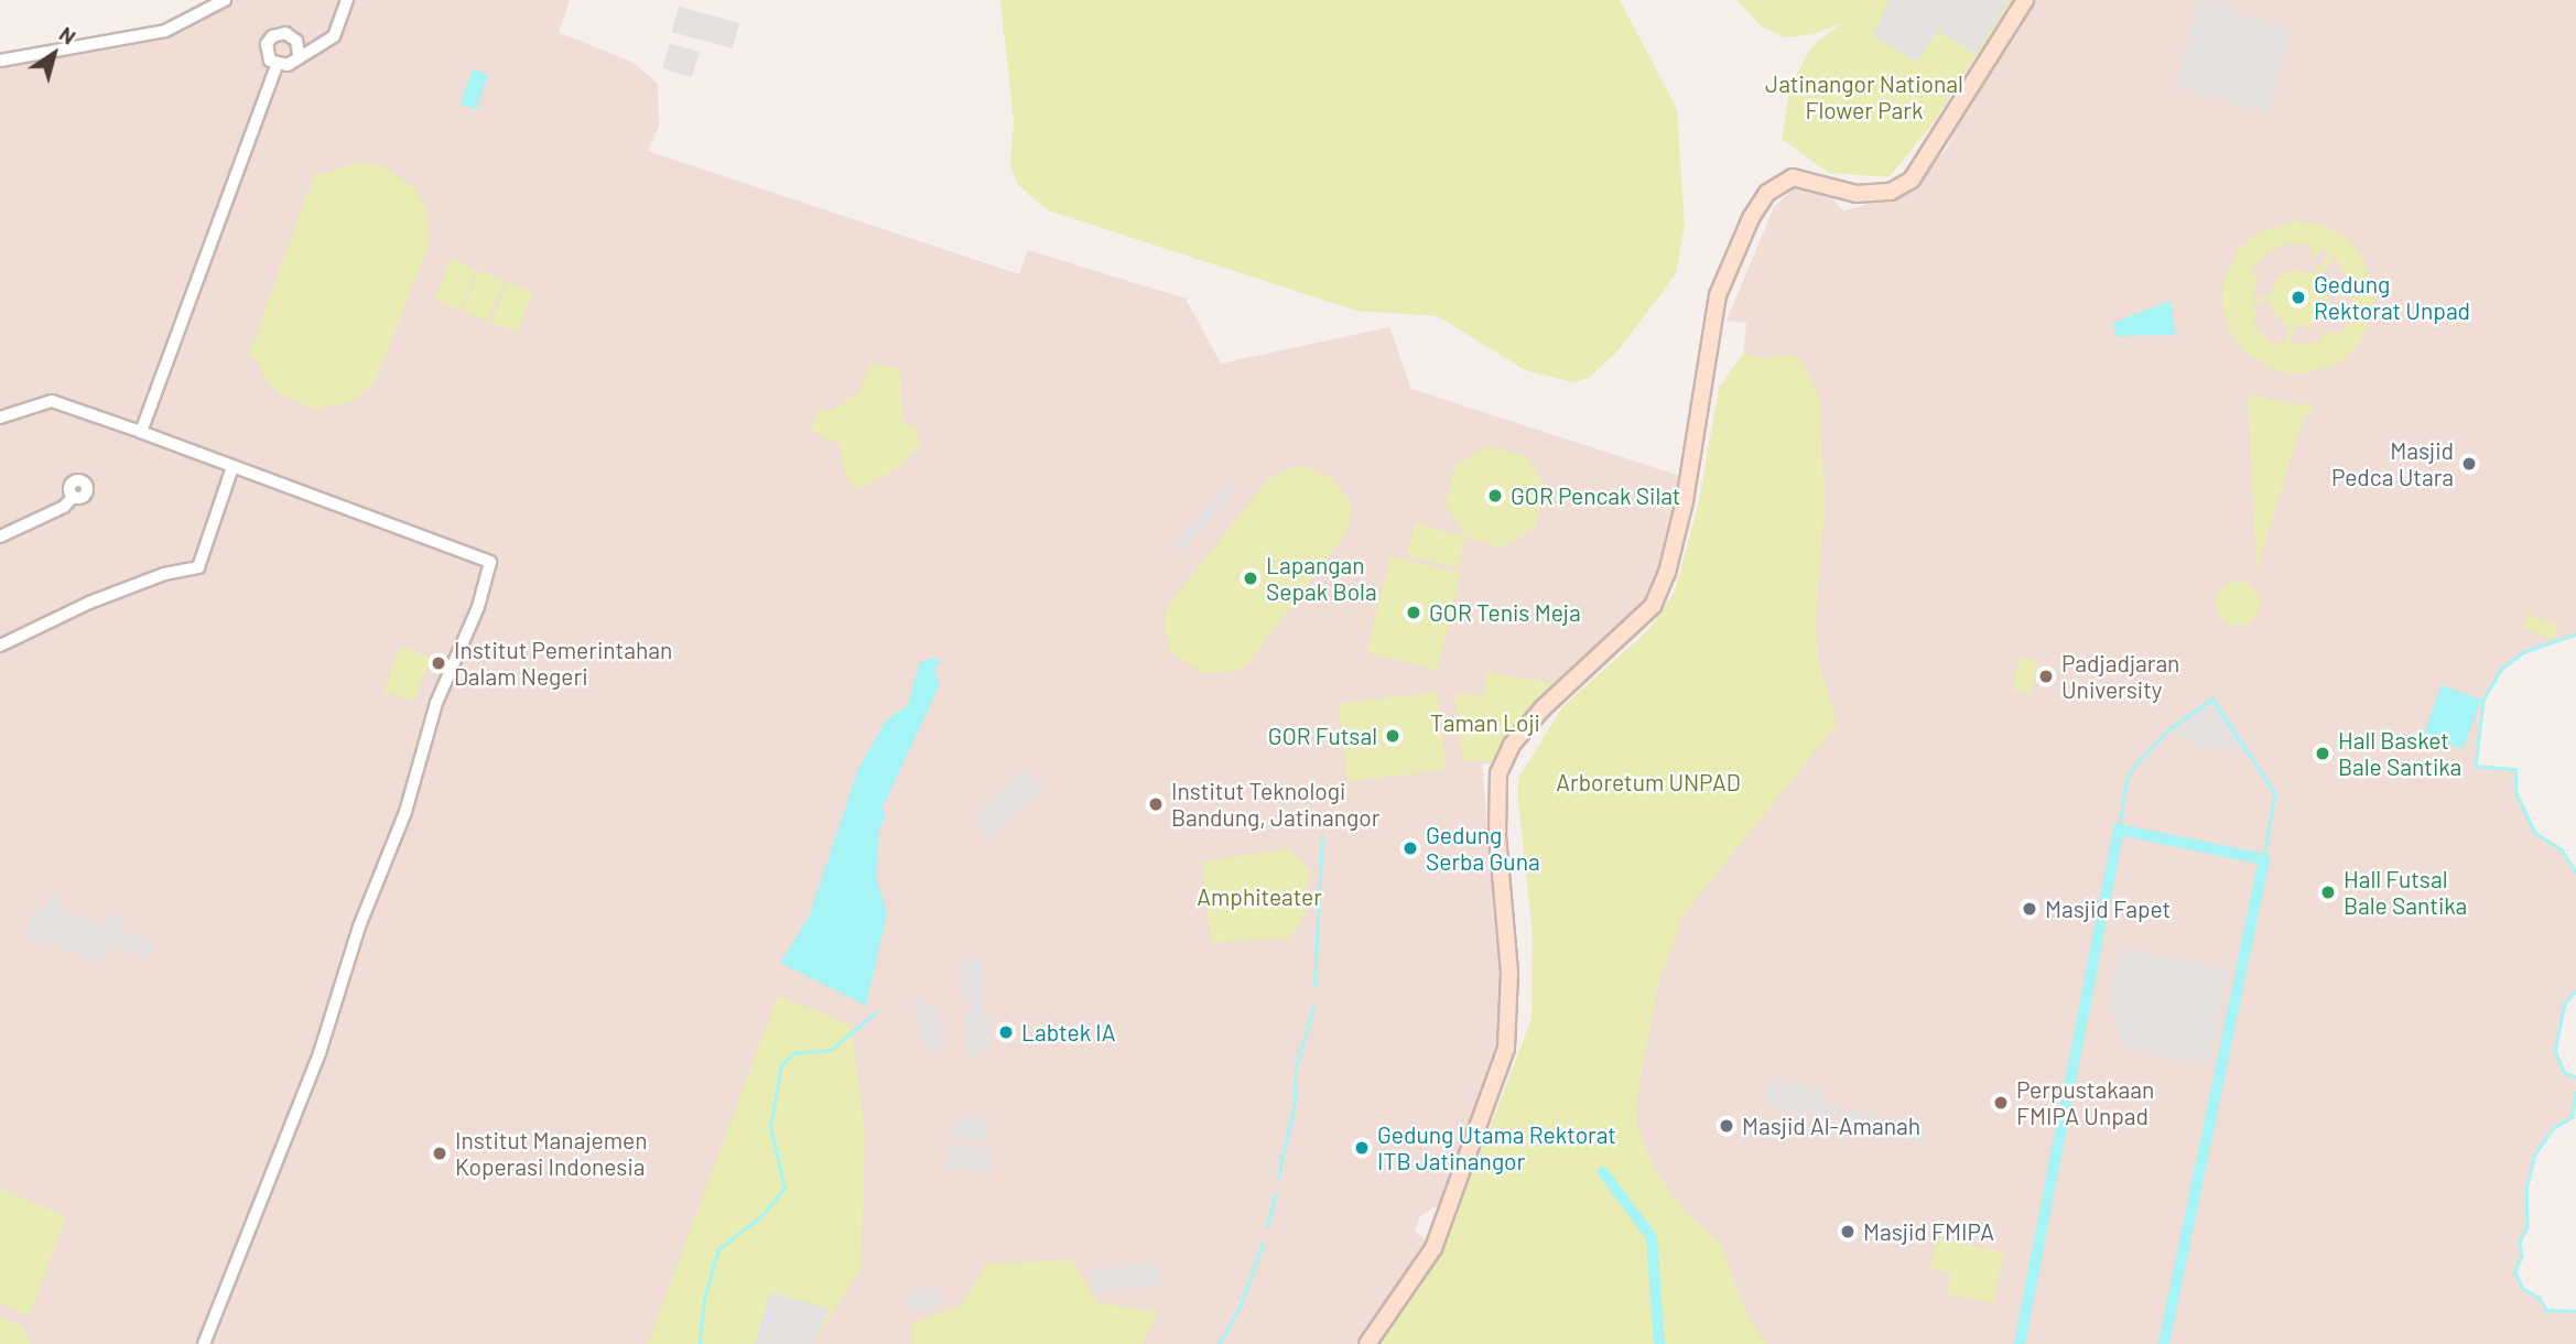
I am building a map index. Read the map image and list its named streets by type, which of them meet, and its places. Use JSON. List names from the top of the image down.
{
  "parks": [
    "Jatinangor National Flower Park",
    "Taman Loji",
    "Arboretum UNPAD",
    "Amphiteater"
  ],
  "places": [
    "Gedung Rektorat Unpad",
    "Masjid Pedca Utara",
    "GOR Pencak Silat",
    "Lapangan Sepak Bola",
    "GOR Tenis Meja",
    "Institut Pemerintahan Dalam Negeri",
    "Padjadjaran University",
    "GOR Futsal",
    "Hall Basket Bale Santika",
    "Institut Teknologi Bandung, Jatinangor",
    "Gedung Serba Guna",
    "Hall Futsal Bale Santika",
    "Masjid Fapet",
    "Labtek IA",
    "Perpustakaan FMIPA Unpad",
    "Masjid Al-Amanah",
    "Gedung Utama Rektorat ITB Jatinangor",
    "Institut Manajemen Koperasi Indonesia",
    "Masjid FMIPA"
  ],
  "north": "top right"
}
